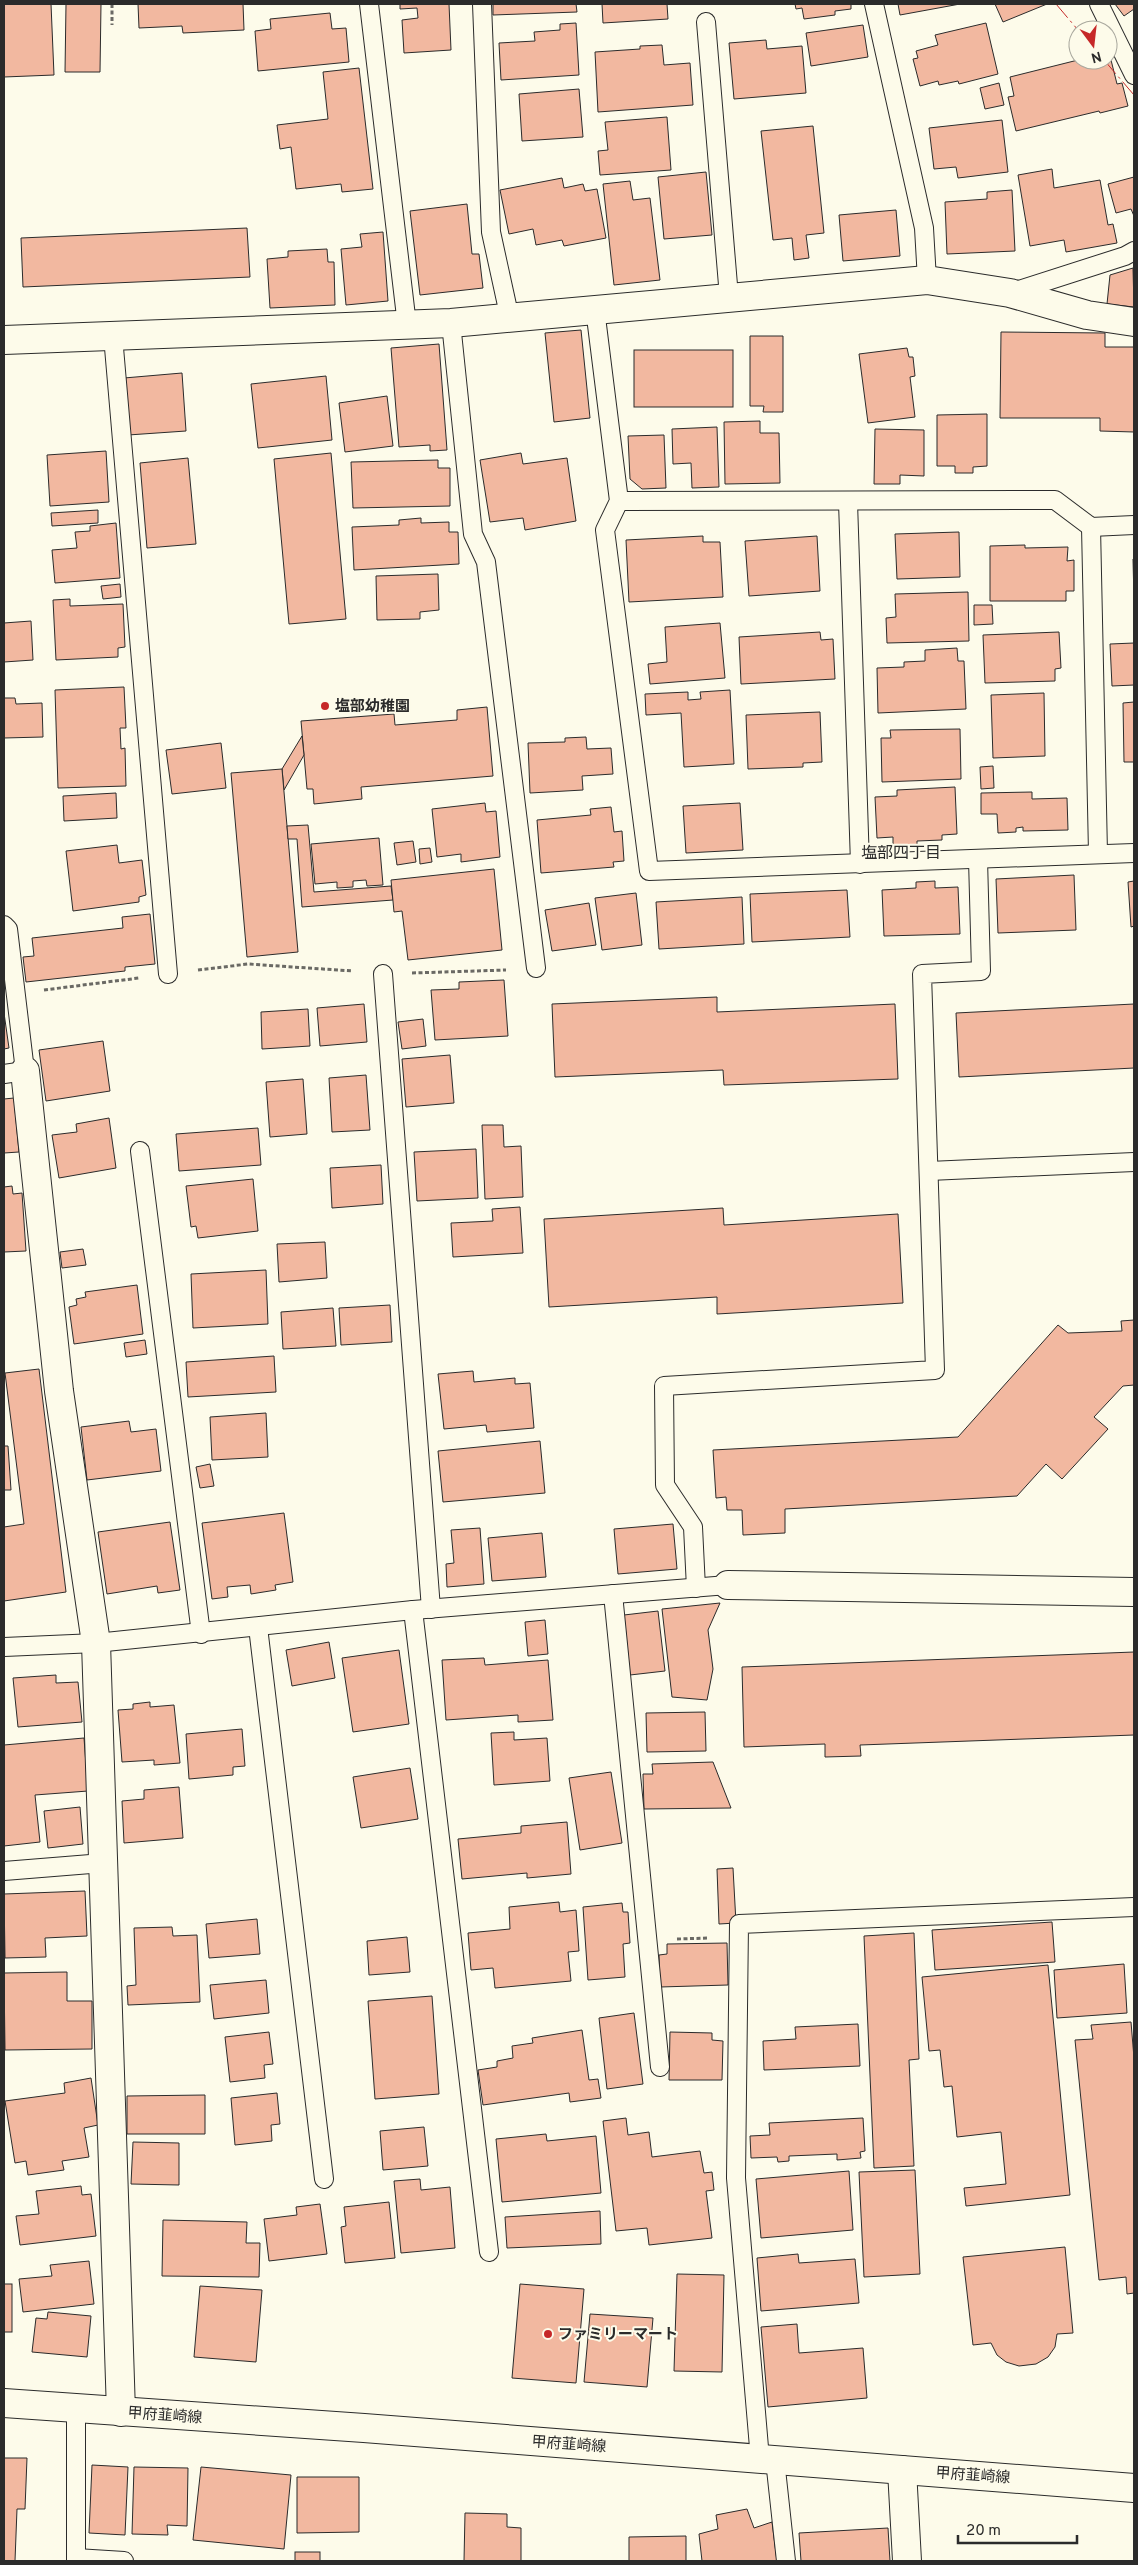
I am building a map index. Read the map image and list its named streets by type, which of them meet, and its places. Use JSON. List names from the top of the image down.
{
  "streets": {
    "street": ["甲府韮崎線"]
  },
  "districts": ["塩部四丁目"],
  "places": ["塩部幼稚園", "ファミリーマート"],
  "scale_bar": "20 m",
  "north": "bottom"
}
